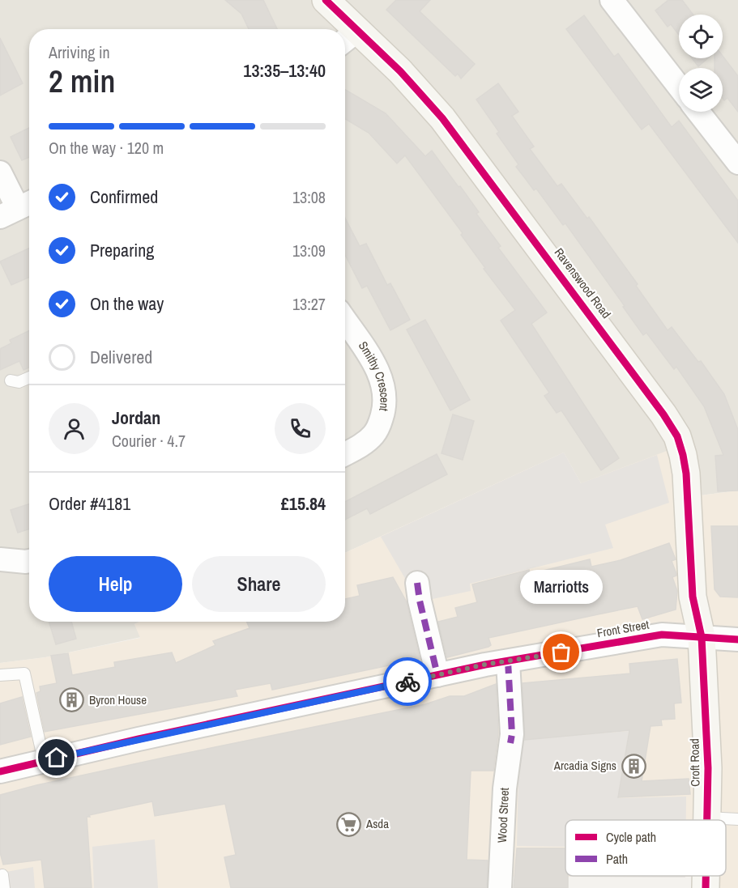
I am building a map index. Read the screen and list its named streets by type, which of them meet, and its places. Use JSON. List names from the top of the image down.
{
  "streets": {
    "street": [
      "Ravenswood Road",
      "Smithy Crescent",
      "Front Street",
      "Croft Road",
      "Wood Street"
    ]
  },
  "crossings": [
    ["Ravenswood Road", "Front Street"],
    ["Ravenswood Road", "Croft Road"],
    ["Front Street", "Croft Road"],
    ["Front Street", "Wood Street"]
  ],
  "places": {
    "other": ["Marriotts"],
    "building": ["Byron House", "Arcadia Signs"],
    "supermarket": ["Asda"]
  },
  "legend": ["Cycle path", "Path"],
  "page": {
    "heading": ["2 min", "Arriving in", "13:35–13:40"],
    "panel": [
      "Jordan",
      "Courier · 4.7",
      "Order #4181",
      "£15.84"
    ],
    "bar": "On the way · 120 m",
    "list": [
      ["Confirmed", "13:08"],
      ["Preparing", "13:09"],
      ["On the way", "13:27"],
      "Delivered"
    ],
    "buttons": ["Help", "Share"],
    "bubble": "Marriotts"
  }
}
